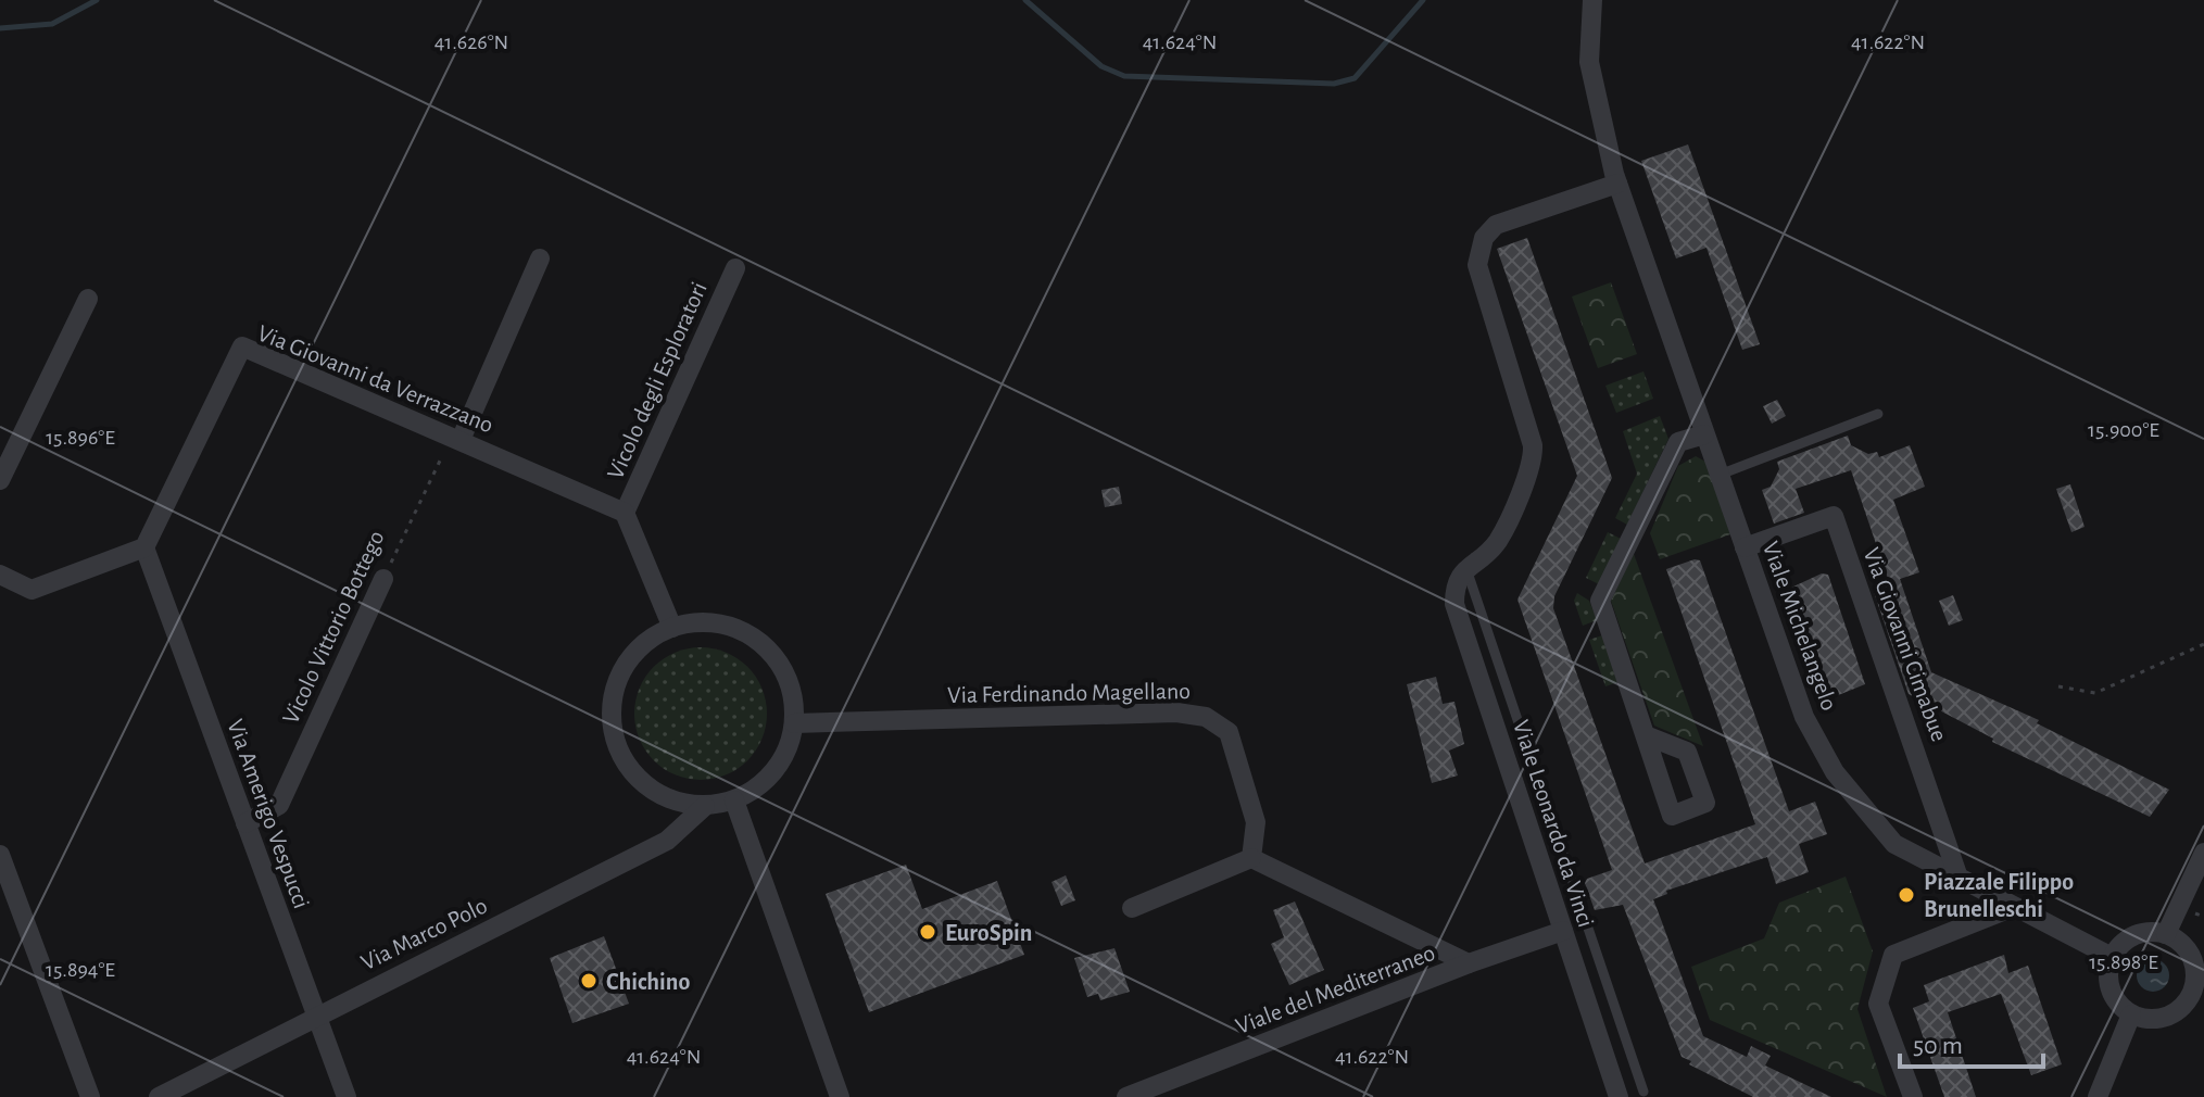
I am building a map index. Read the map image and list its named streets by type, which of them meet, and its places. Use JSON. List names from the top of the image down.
{
  "streets": {
    "street": [
      "Via Giovanni da Verrazzano",
      "Vicolo degli Esploratori",
      "Viale Michelangelo",
      "Vicolo Vittorio Bottego",
      "Via Giovanni Cimabue",
      "Via Ferdinando Magellano",
      "Via Amerigo Vespucci",
      "Viale Leonardo da Vinci",
      "Via Marco Polo",
      "Viale del Mediterraneo"
    ]
  },
  "crossings": [
    ["Via Giovanni da Verrazzano", "Vicolo degli Esploratori"],
    ["Via Giovanni da Verrazzano", "Vicolo Vittorio Bottego"],
    ["Via Giovanni da Verrazzano", "Via Amerigo Vespucci"],
    ["Viale Michelangelo", "Via Giovanni Cimabue"],
    ["Vicolo Vittorio Bottego", "Via Amerigo Vespucci"],
    ["Via Ferdinando Magellano", "Via Marco Polo"],
    ["Via Amerigo Vespucci", "Via Marco Polo"],
    ["Viale Leonardo da Vinci", "Viale del Mediterraneo"]
  ],
  "places": ["Piazzale Filippo Brunelleschi", "EuroSpin", "Chichino"],
  "scale_bar": "50 m",
  "coordinates": [
    "41.626°N",
    "41.624°N",
    "41.622°N",
    "15.900°E",
    "15.896°E",
    "15.898°E",
    "15.894°E"
  ]
}
